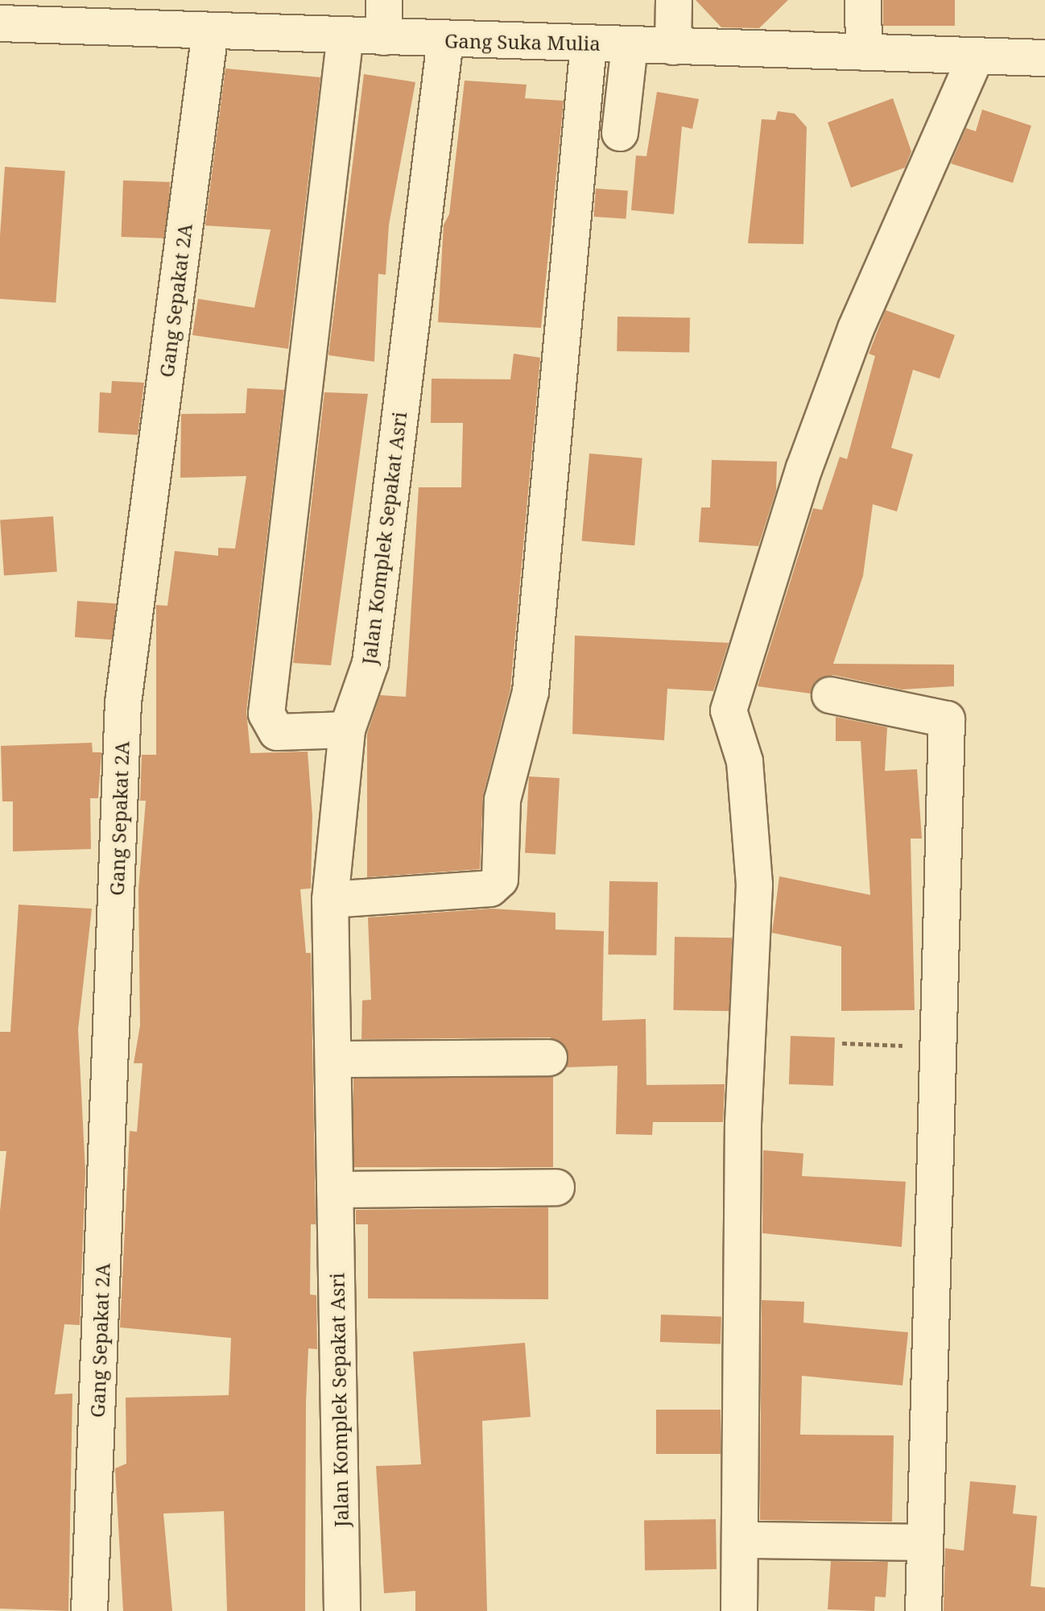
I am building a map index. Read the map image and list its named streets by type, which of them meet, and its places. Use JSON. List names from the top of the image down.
{
  "streets": {
    "street": ["Gang Suka Mulia", "Gang Sepakat 2A", "Jalan Komplek Sepakat Asri"]
  },
  "crossings": [
    ["Gang Suka Mulia", "Gang Sepakat 2A"],
    ["Gang Suka Mulia", "Jalan Komplek Sepakat Asri"]
  ]
}
